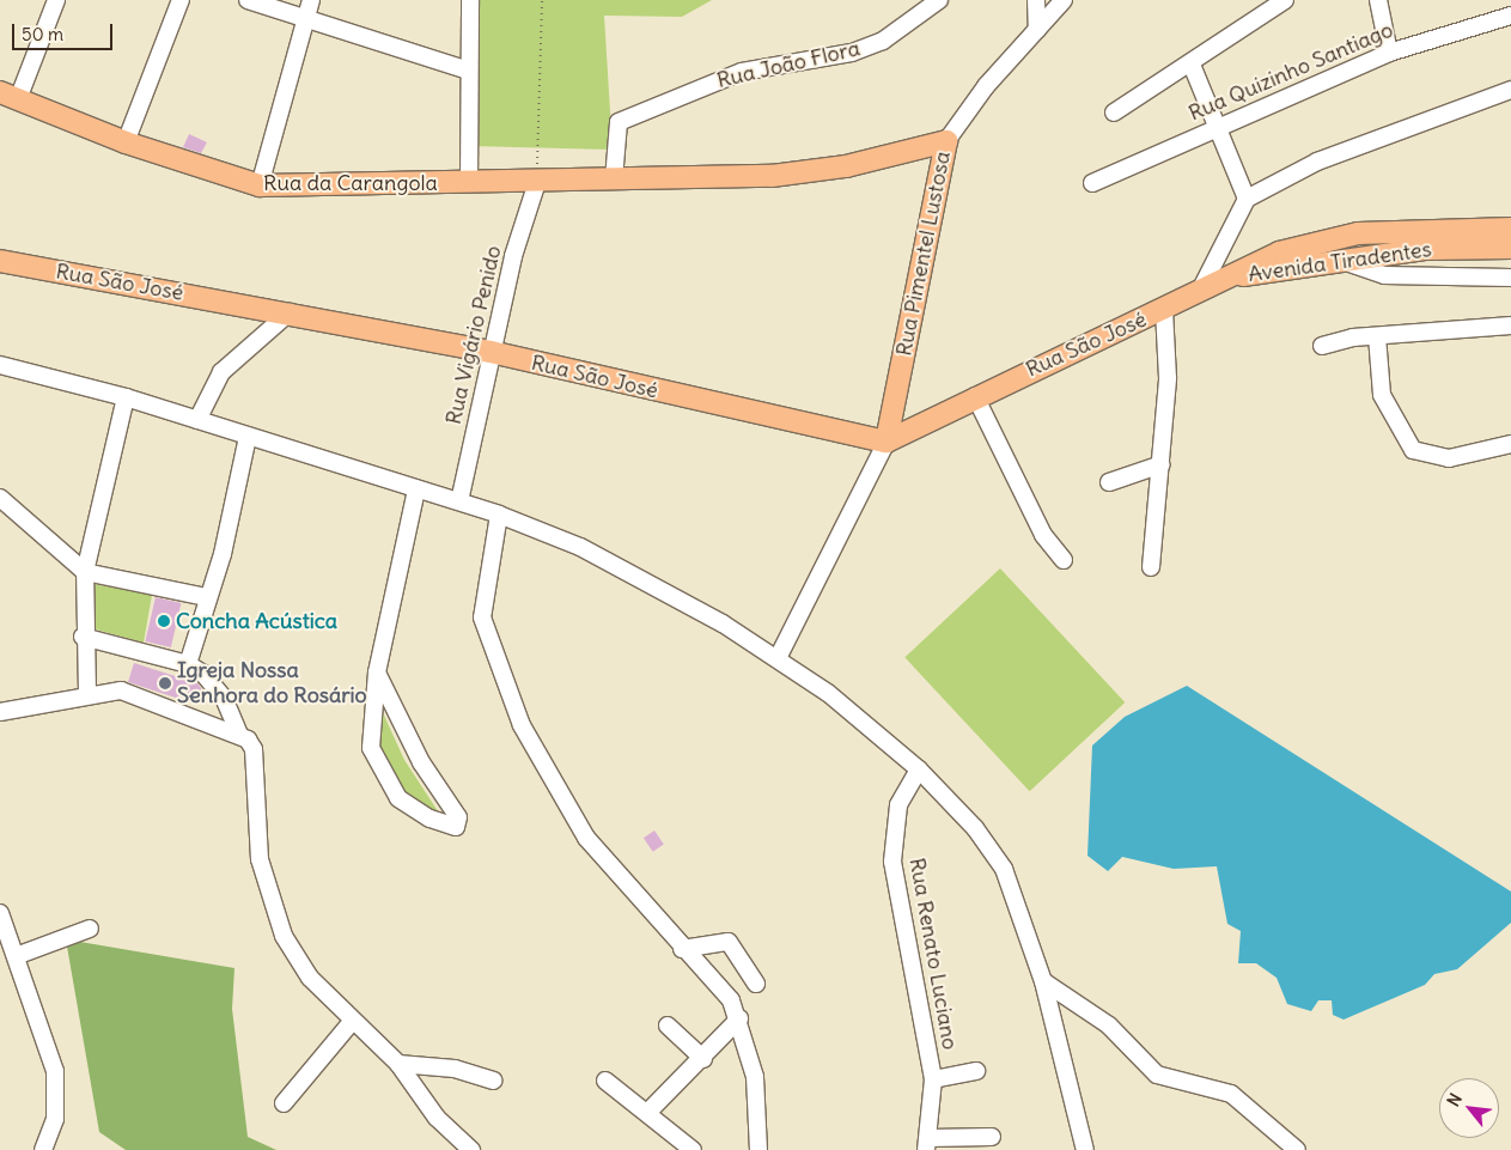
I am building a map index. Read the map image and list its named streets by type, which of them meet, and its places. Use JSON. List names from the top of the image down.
{
  "streets": {
    "main road": [
      "Rua da Carangola",
      "Rua Pimentel Lustosa",
      "Avenida Tiradentes",
      "Rua São José"
    ],
    "street": [
      "Rua João Flora",
      "Rua Quizinho Santiago",
      "Rua Vigário Penido",
      "Rua Renato Luciano"
    ]
  },
  "crossings": [
    ["Rua da Carangola", "Rua Vigário Penido"],
    ["Rua Pimentel Lustosa", "Rua São José"],
    ["Avenida Tiradentes", "Rua São José"],
    ["Rua São José", "Rua Vigário Penido"]
  ],
  "places": ["Concha Acústica", "Igreja Nossa Senhora do Rosário"],
  "scale_bar": "50 m",
  "north": "top left"
}
